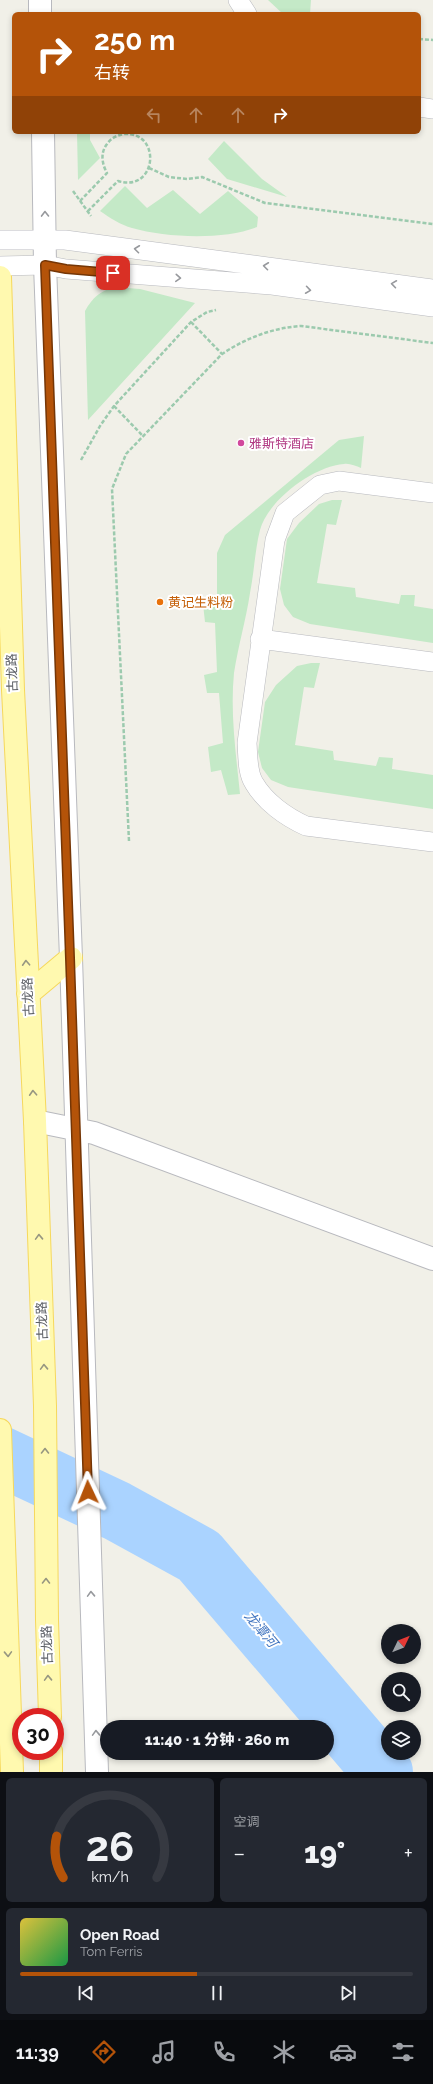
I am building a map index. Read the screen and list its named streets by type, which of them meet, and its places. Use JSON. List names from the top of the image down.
{
  "streets": {
    "main road": ["古龙路"]
  },
  "one_way": ["古龙路"],
  "water": ["龙潭河"],
  "places": ["雅斯特酒店", "黄记生料粉"],
  "north": "top right",
  "page": {
    "turn": ["250 m", "右转"],
    "limit": "30",
    "trip": "11:40 · 1 分钟 · 260 m",
    "tile": "空调",
    "heat": ["−", "19°", "+"],
    "song": ["Open Road", "Tom Ferris"],
    "tabs": "11:39",
    "gauge": ["26", "km/h"]
  }
}
